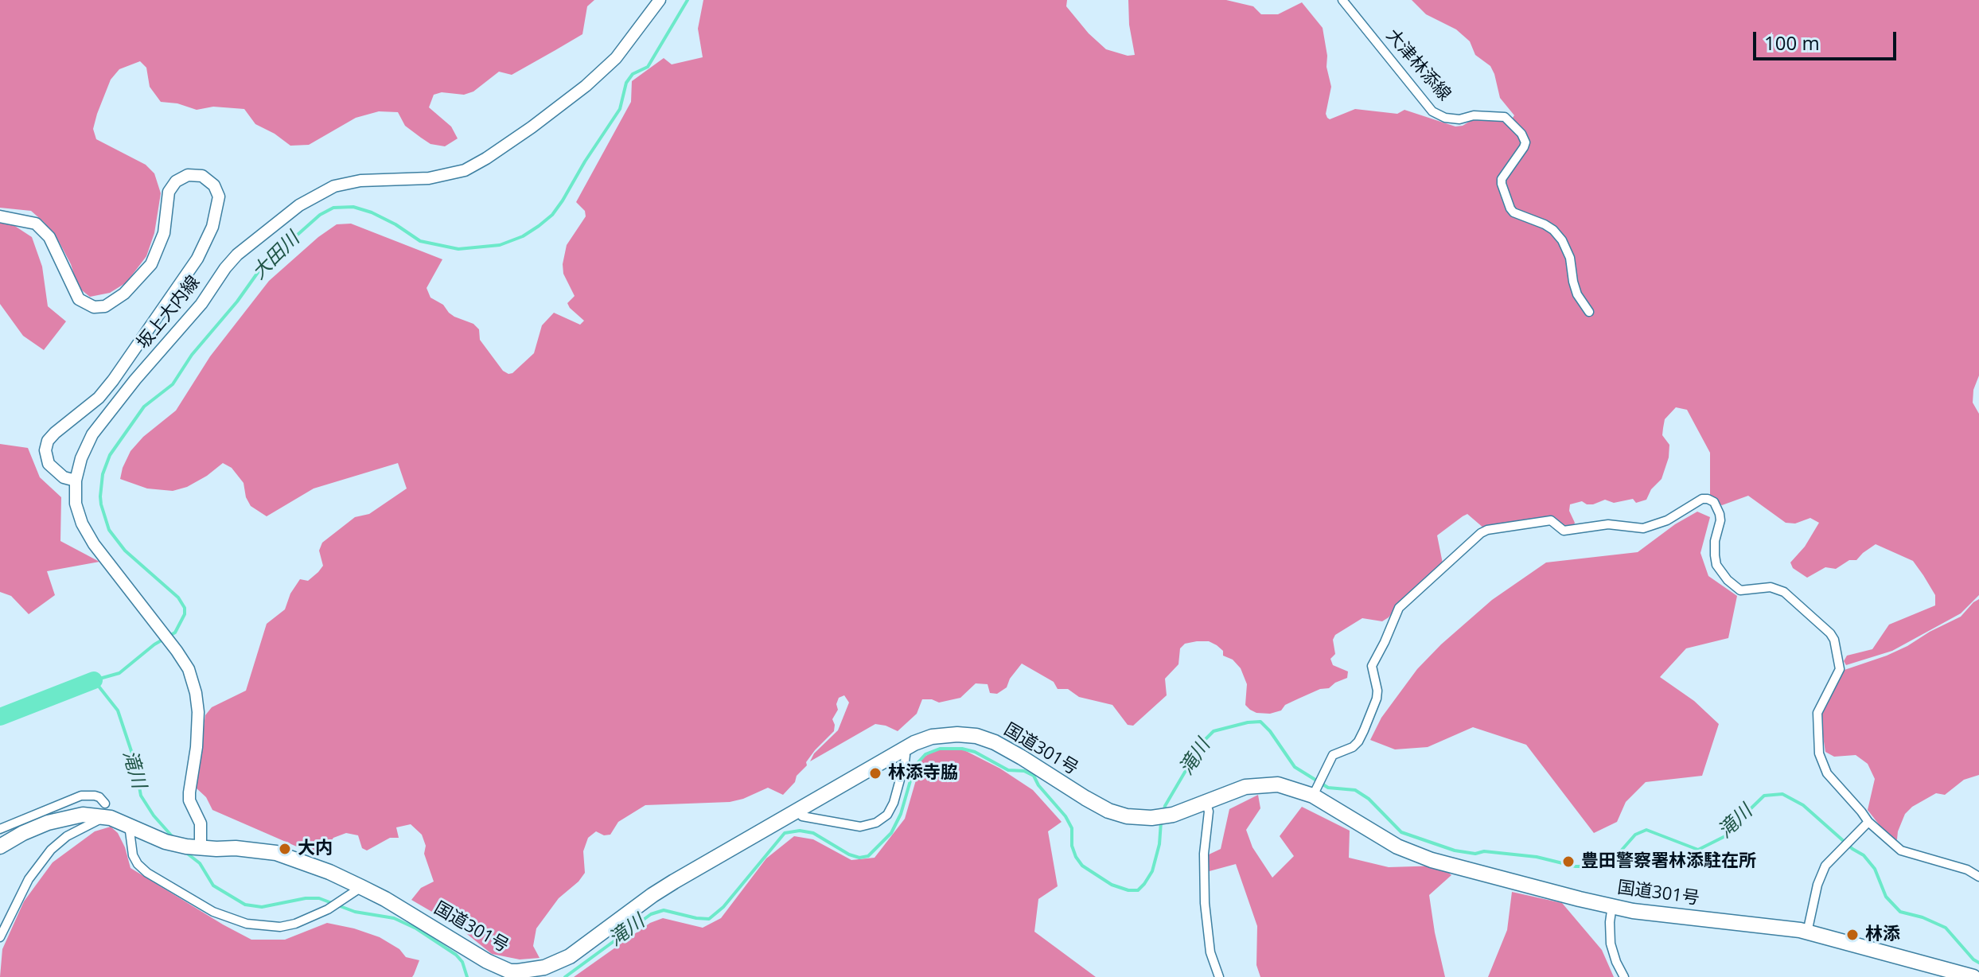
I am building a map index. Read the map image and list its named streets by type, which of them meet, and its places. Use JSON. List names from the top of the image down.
{
  "streets": {
    "highway": ["国道301号"],
    "main road": ["坂上大内線"],
    "street": ["大津林添線"]
  },
  "crossings": [
    ["坂上大内線", "国道301号"]
  ],
  "water": ["大田川", "滝川"],
  "places": [
    "林添寺脇",
    "大内",
    "豊田警察署林添駐在所",
    "林添"
  ],
  "scale_bar": "100 m"
}
